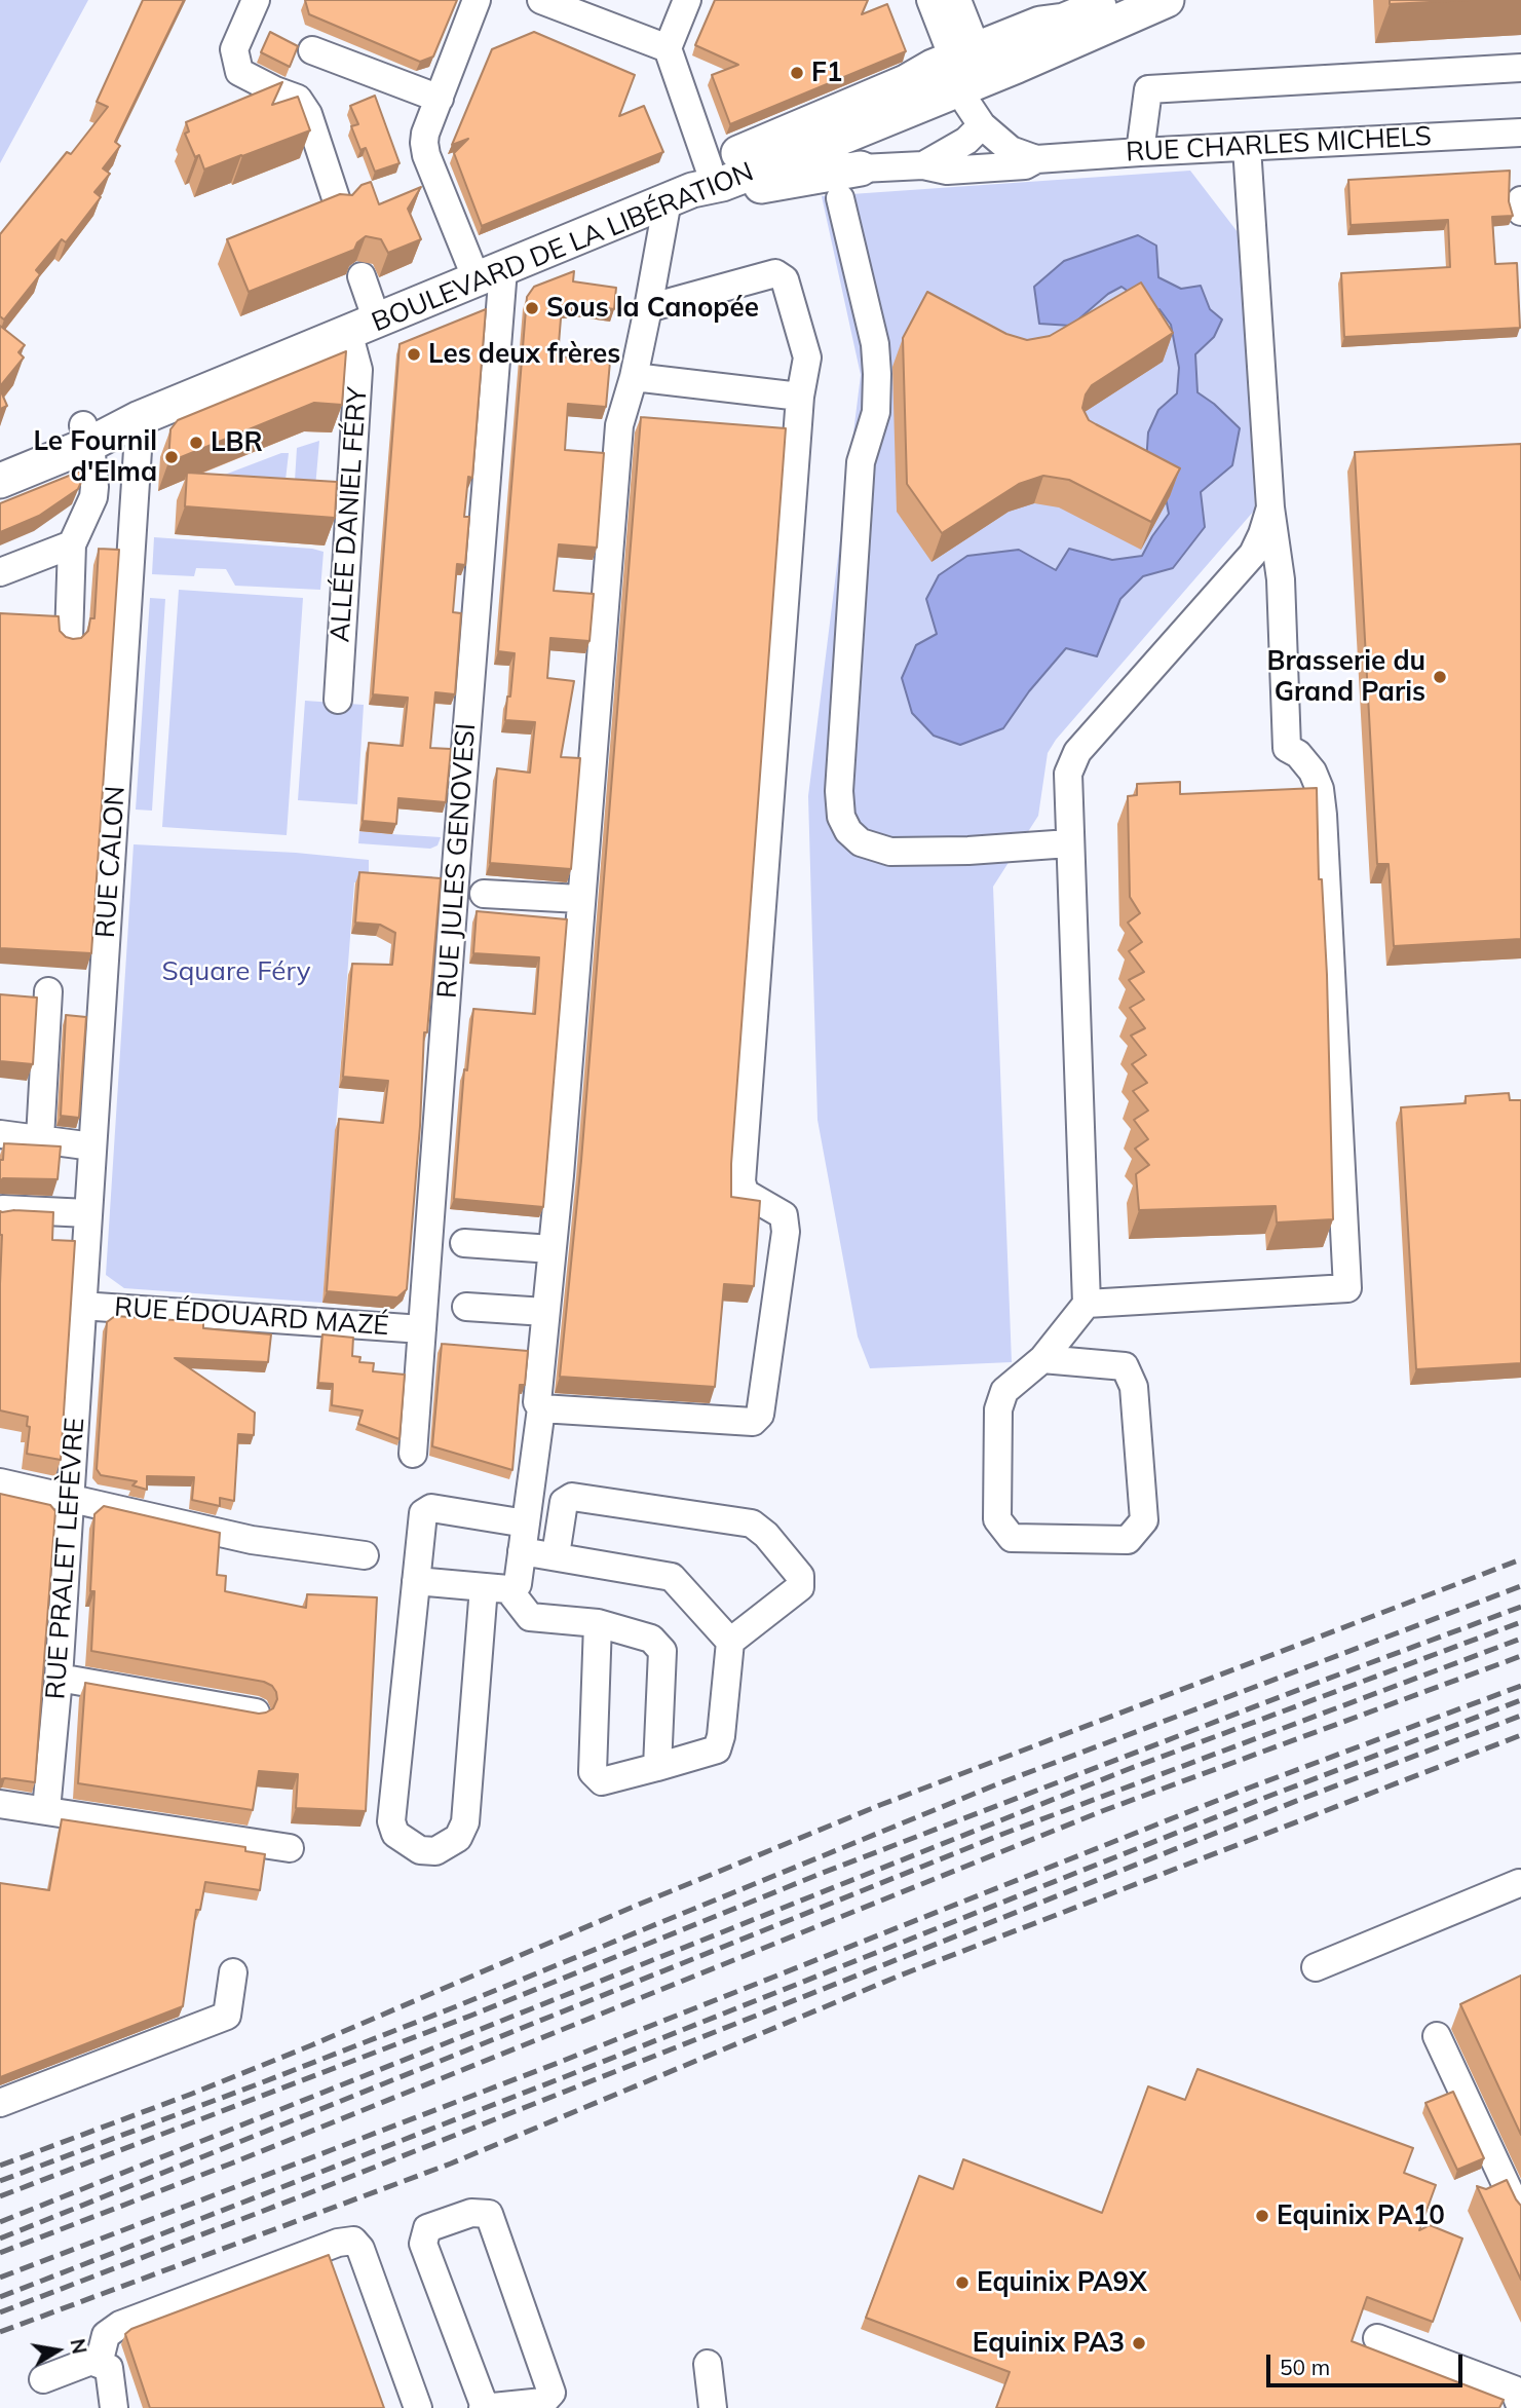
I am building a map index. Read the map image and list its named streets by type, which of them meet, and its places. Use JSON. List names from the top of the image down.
{
  "streets": {
    "main road": ["BOULEVARD DE LA LIBÉRATION"],
    "street": [
      "RUE CHARLES MICHELS",
      "ALLÉE DANIEL FÉRY",
      "RUE JULES GENOVESI",
      "RUE CALON",
      "RUE ÉDOUARD MAZÉ",
      "RUE PRALET LEFÈVRE"
    ]
  },
  "crossings": [
    ["RUE CHARLES MICHELS", "BOULEVARD DE LA LIBÉRATION"],
    ["BOULEVARD DE LA LIBÉRATION", "ALLÉE DANIEL FÉRY"],
    ["BOULEVARD DE LA LIBÉRATION", "RUE JULES GENOVESI"],
    ["BOULEVARD DE LA LIBÉRATION", "RUE CALON"],
    ["RUE JULES GENOVESI", "RUE ÉDOUARD MAZÉ"],
    ["RUE CALON", "RUE ÉDOUARD MAZÉ"],
    ["RUE CALON", "RUE PRALET LEFÈVRE"],
    ["RUE ÉDOUARD MAZÉ", "RUE PRALET LEFÈVRE"]
  ],
  "parks": ["Square Féry"],
  "places": [
    "F1",
    "Sous la Canopée",
    "Les deux frères",
    "LBR",
    "Le Fournil d'Elma",
    "Brasserie du Grand Paris",
    "Equinix PA10",
    "Equinix PA9X",
    "Equinix PA3"
  ],
  "scale_bar": "50 m",
  "north": "right"
}
